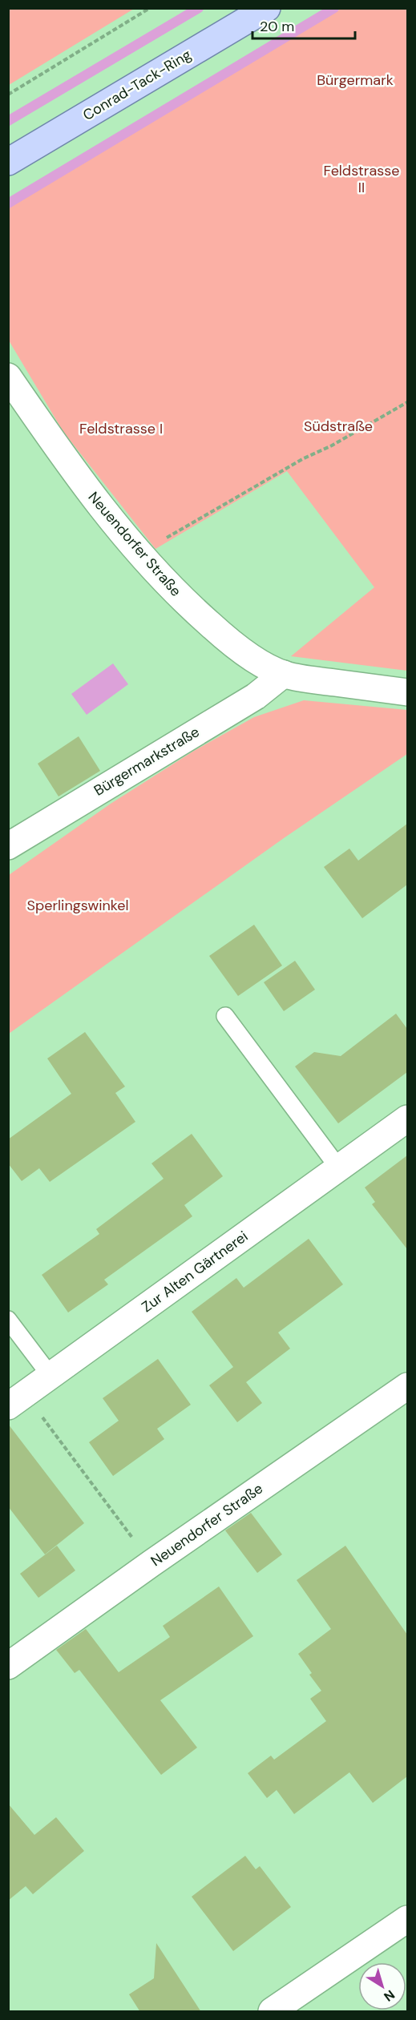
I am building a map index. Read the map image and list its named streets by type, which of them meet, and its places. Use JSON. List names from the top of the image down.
{
  "streets": {
    "main road": ["Conrad-Tack-Ring"],
    "street": ["Neuendorfer Straße", "Bürgermarkstraße", "Zur Alten Gärtnerei"]
  },
  "crossings": [
    ["Neuendorfer Straße", "Bürgermarkstraße"]
  ],
  "parks": [
    "Bürgermark",
    "Feldstrasse II",
    "Südstraße",
    "Feldstrasse I",
    "Sperlingswinkel"
  ],
  "scale_bar": "20 m",
  "north": "bottom right"
}
